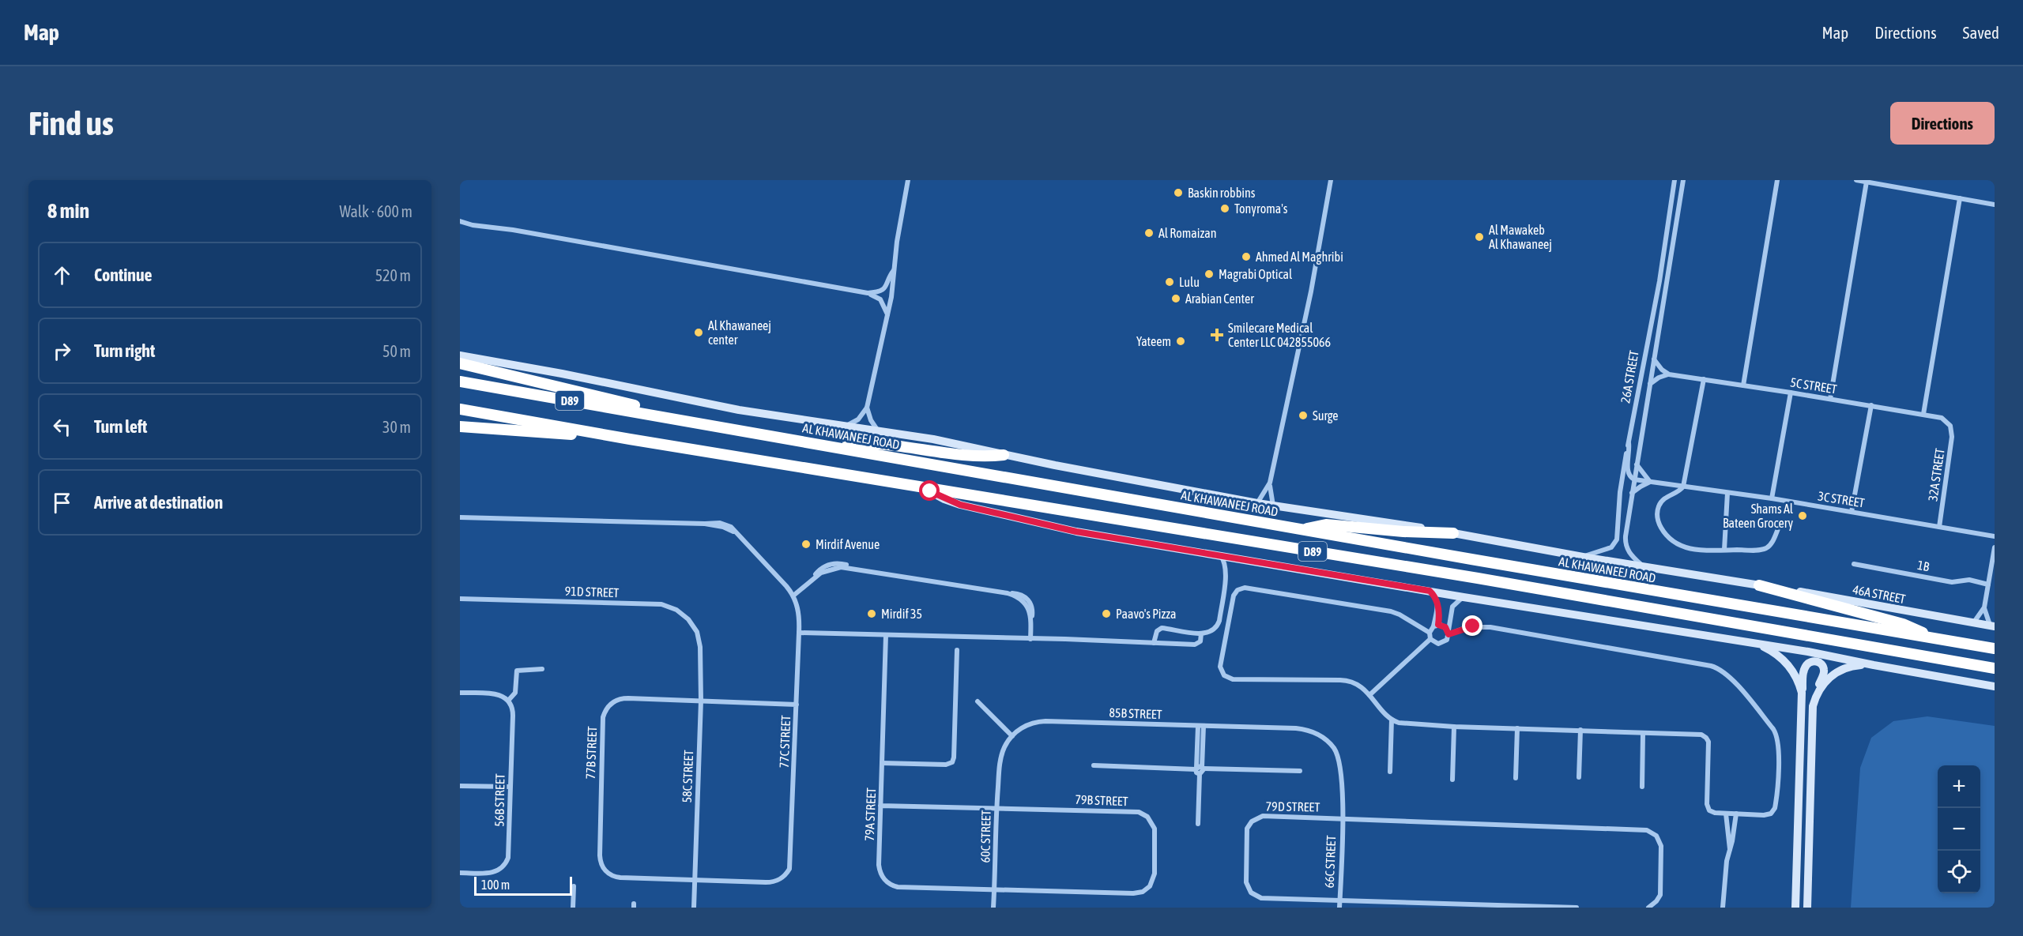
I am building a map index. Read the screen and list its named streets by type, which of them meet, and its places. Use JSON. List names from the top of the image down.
{
  "streets": {
    "highway": ["D89", "AL KHAWANEEJ ROAD"],
    "street": [
      "26A STREET",
      "5C STREET",
      "32A STREET",
      "3C STREET",
      "1B",
      "91D STREET",
      "46A STREET",
      "85B STREET",
      "77C STREET",
      "77B STREET",
      "58C STREET",
      "56B STREET",
      "79B STREET",
      "79D STREET",
      "79A STREET",
      "60C STREET",
      "66C STREET"
    ]
  },
  "crossings": [
    ["26A STREET", "3C STREET"],
    ["26A STREET", "46A STREET"],
    ["5C STREET", "32A STREET"],
    ["32A STREET", "3C STREET"],
    ["91D STREET", "58C STREET"],
    ["85B STREET", "60C STREET"],
    ["85B STREET", "66C STREET"],
    ["77C STREET", "77B STREET"],
    ["77C STREET", "58C STREET"],
    ["77B STREET", "58C STREET"],
    ["79B STREET", "79A STREET"],
    ["79B STREET", "60C STREET"],
    ["79D STREET", "66C STREET"],
    ["79A STREET", "60C STREET"]
  ],
  "places": {
    "other": [
      "Baskin robbins",
      "Tonyroma's",
      "Al Romaizan",
      "Al Mawakeb Al Khawaneej",
      "Ahmed Al Maghribi",
      "Magrabi Optical",
      "Lulu",
      "Arabian Center",
      "Al Khawaneej center",
      "Yateem",
      "Surge",
      "Shams Al Bateen Grocery",
      "Mirdif Avenue",
      "Mirdif 35",
      "Paavo's Pizza"
    ],
    "health": ["Smilecare Medical Center LLC 042855066"]
  },
  "scale_bar": "100 m",
  "page": {
    "header": "Map",
    "nav": ["Map", "Directions", "Saved"],
    "buttons": "Directions",
    "title": "Find us",
    "heading": ["8 min", "Walk · 600 m"],
    "list": [
      ["Continue", "520 m"],
      ["Turn right", "50 m"],
      ["Turn left", "30 m"],
      "Arrive at destination"
    ],
    "map_buttons": ["+", "−"],
    "scale": "100 m"
  }
}
